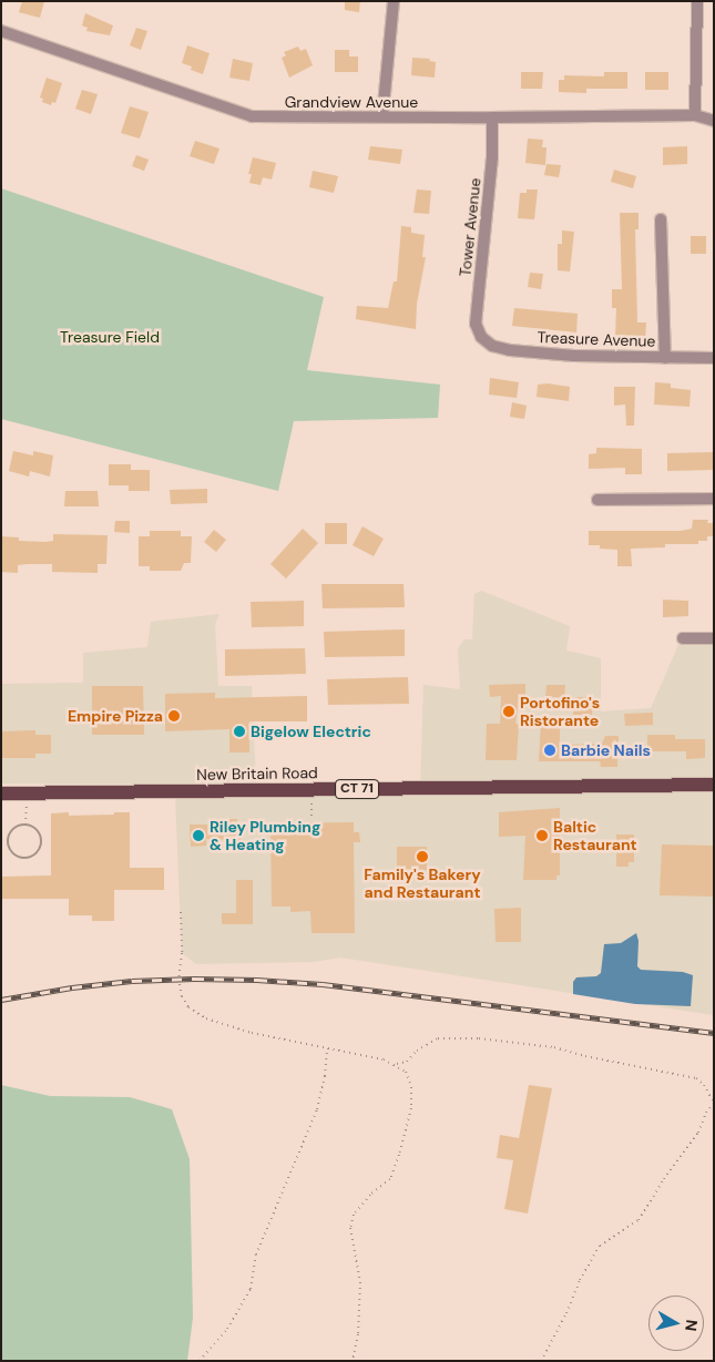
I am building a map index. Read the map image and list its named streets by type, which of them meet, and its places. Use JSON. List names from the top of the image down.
{
  "streets": {
    "main road": ["New Britain Road", "CT 71"],
    "street": ["Grandview Avenue", "Tower Avenue", "Treasure Avenue"]
  },
  "crossings": [
    ["Grandview Avenue", "Tower Avenue"],
    ["Tower Avenue", "Treasure Avenue"]
  ],
  "parks": ["Treasure Field"],
  "places": [
    "Portofino's Ristorante",
    "Empire Pizza",
    "Bigelow Electric",
    "Barbie Nails",
    "Riley Plumbing & Heating",
    "Baltic Restaurant",
    "Family's Bakery and Restaurant"
  ],
  "north": "right"
}
